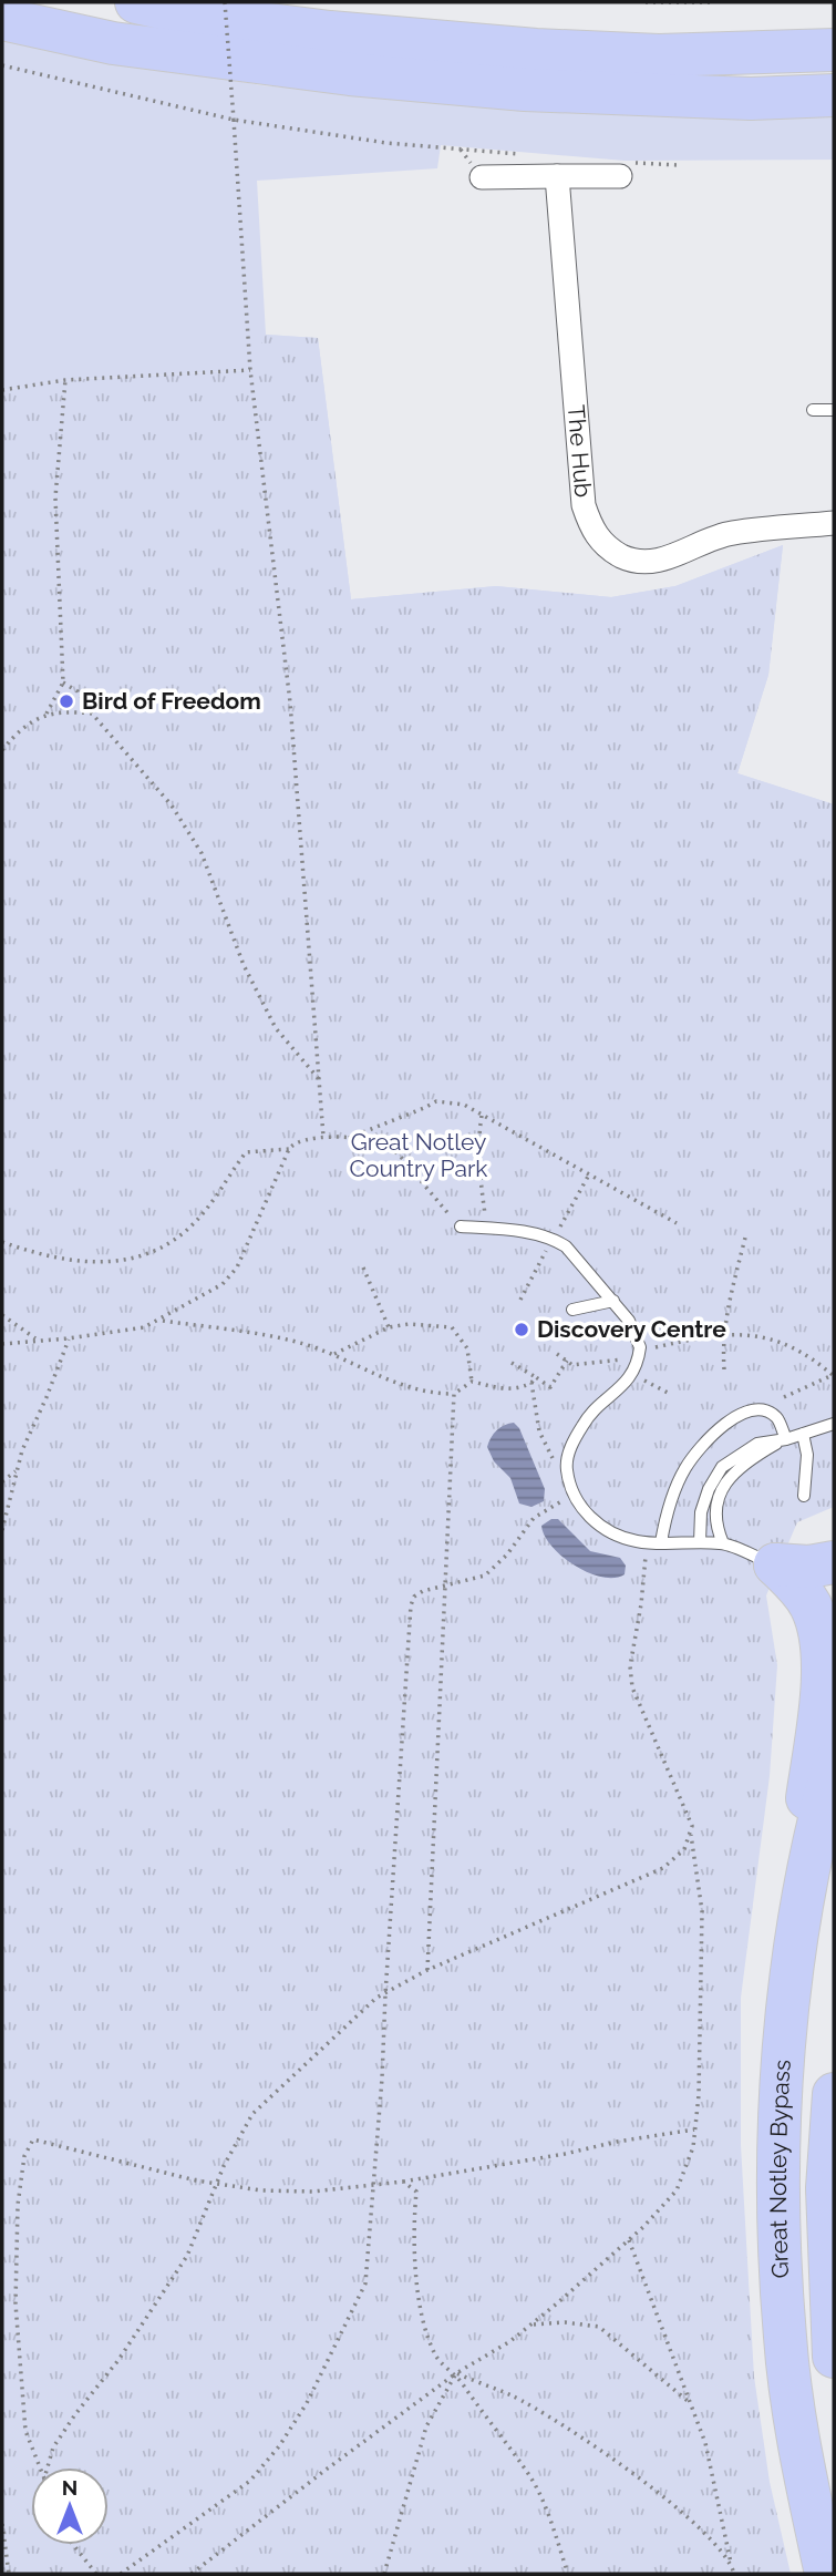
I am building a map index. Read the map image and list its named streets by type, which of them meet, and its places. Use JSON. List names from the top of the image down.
{
  "streets": {
    "highway": ["Great Notley Bypass"],
    "street": ["The Hub"]
  },
  "parks": ["Great Notley Country Park"],
  "places": ["Bird of Freedom", "Discovery Centre"],
  "north": "top"
}
